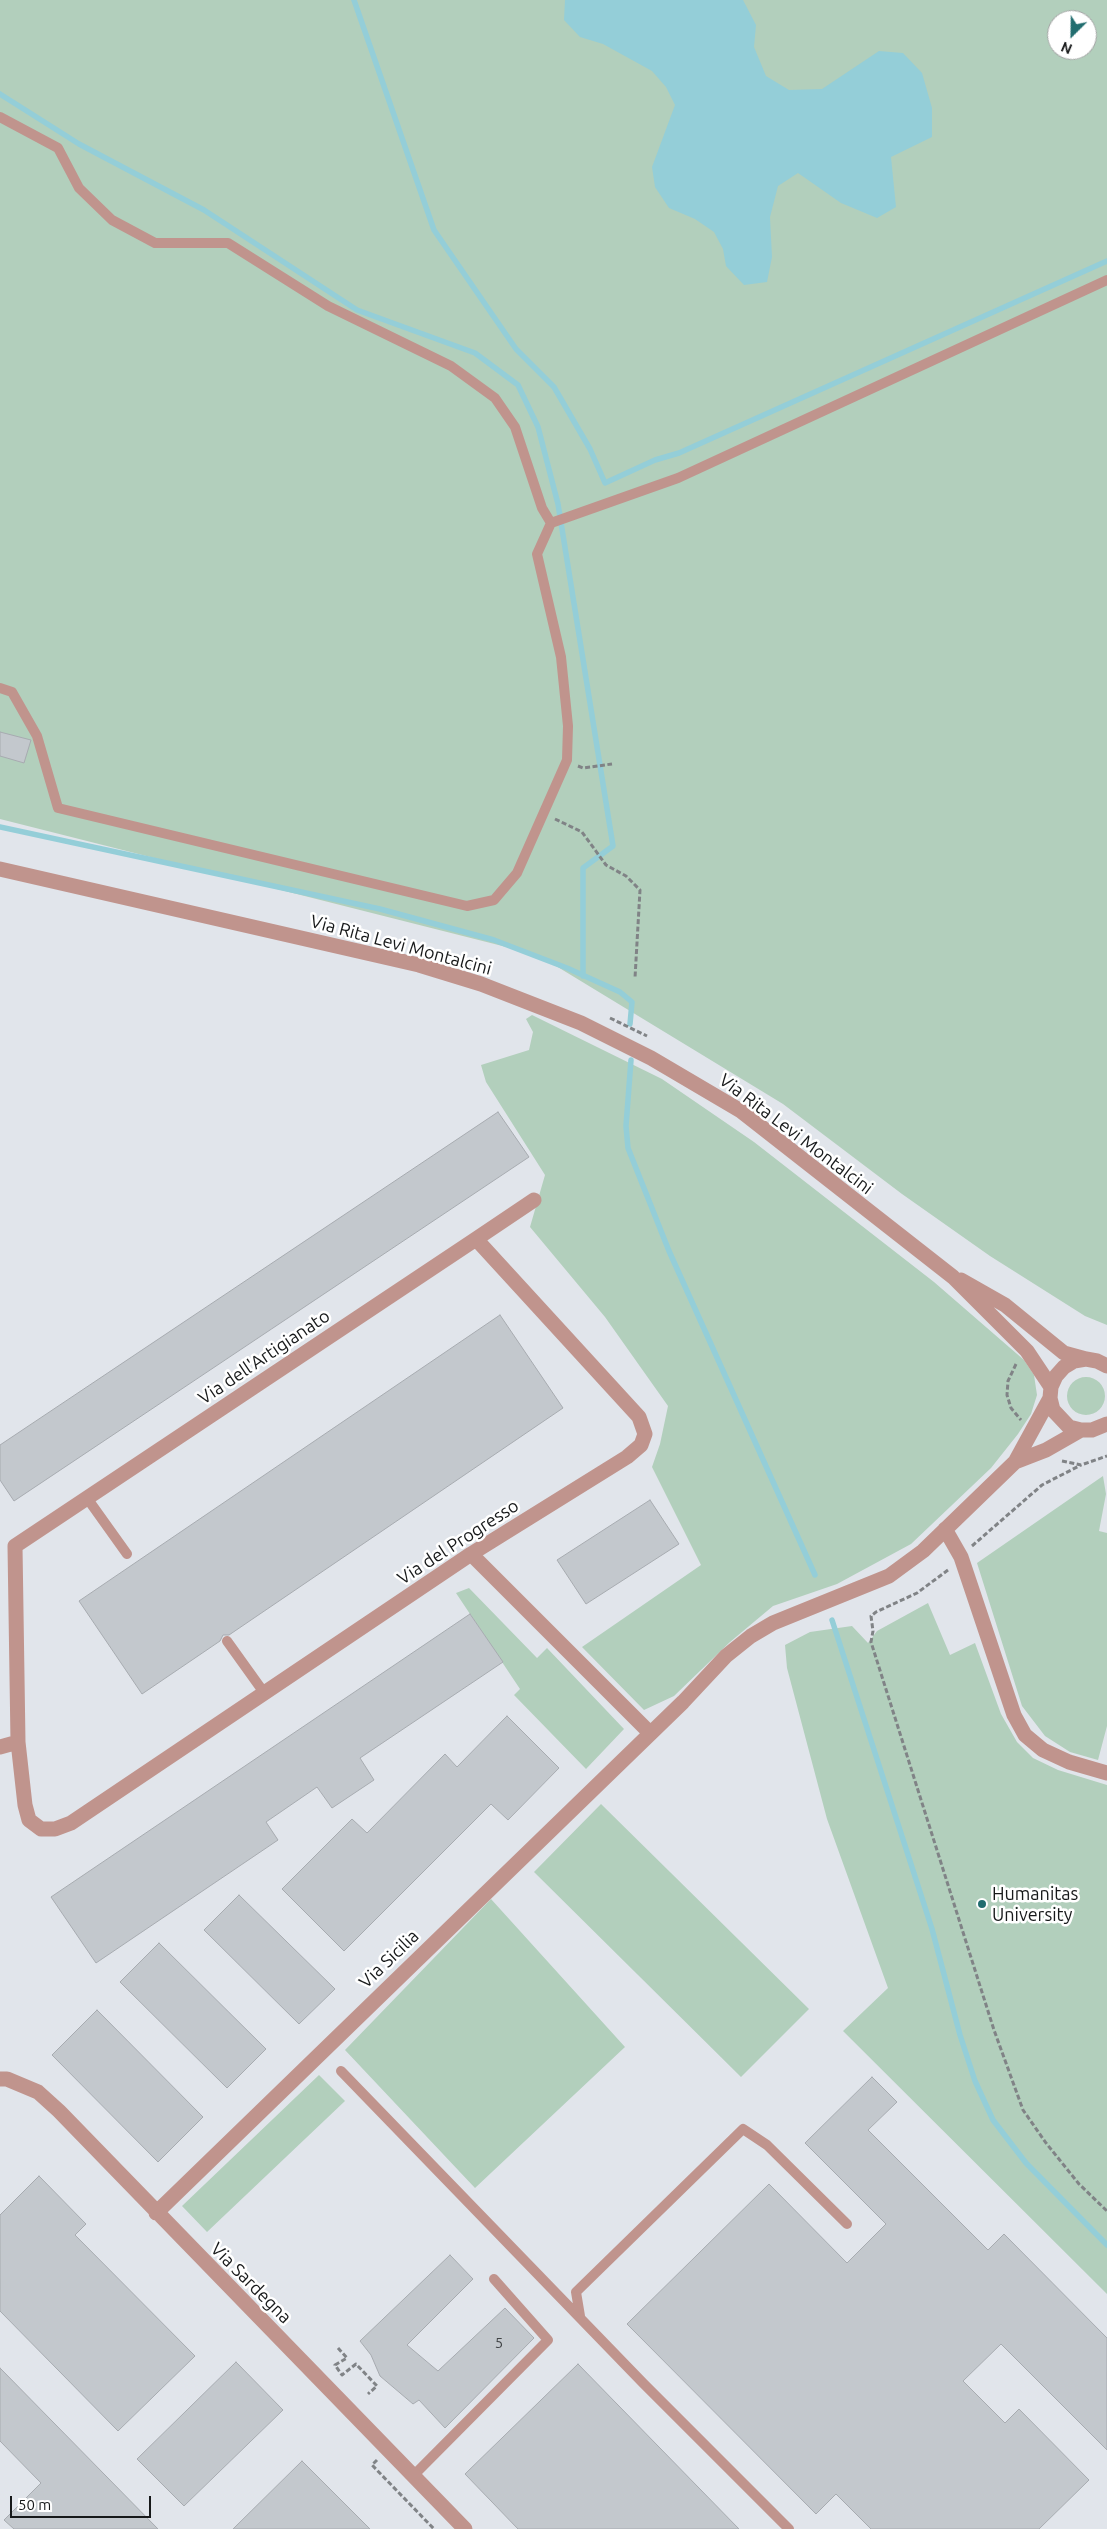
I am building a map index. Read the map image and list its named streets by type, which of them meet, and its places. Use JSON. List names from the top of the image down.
{
  "streets": {
    "street": [
      "Via Rita Levi Montalcini",
      "Via dell'Artigianato",
      "Via del Progresso",
      "Via Sicilia",
      "Via Sardegna"
    ]
  },
  "crossings": [
    ["Via dell'Artigianato", "Via del Progresso"],
    ["Via Sicilia", "Via Sardegna"]
  ],
  "places": ["Humanitas University"],
  "house_numbers": ["5"],
  "scale_bar": "50 m",
  "north": "bottom left"
}
